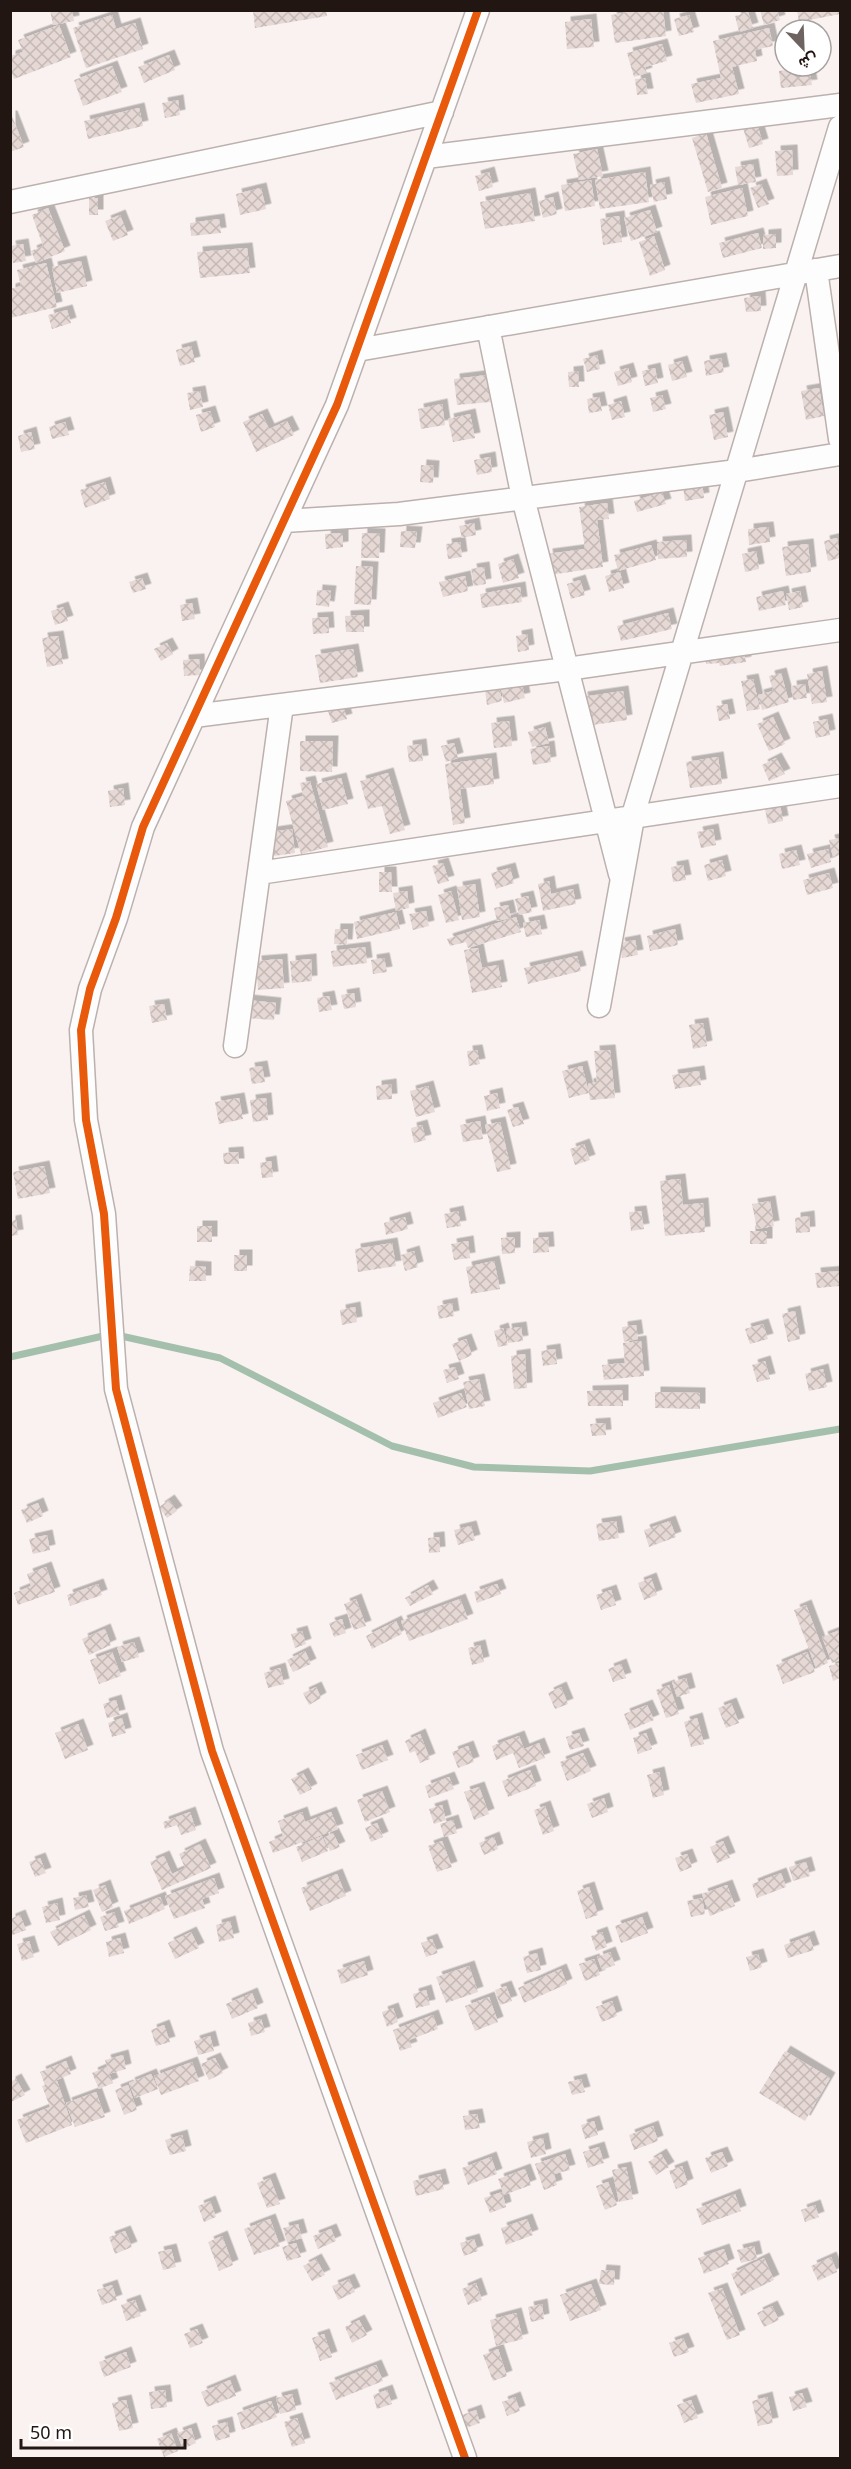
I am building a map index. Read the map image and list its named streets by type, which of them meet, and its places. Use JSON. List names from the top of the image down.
{
  "scale_bar": "50 m",
  "north": "bottom right"
}
